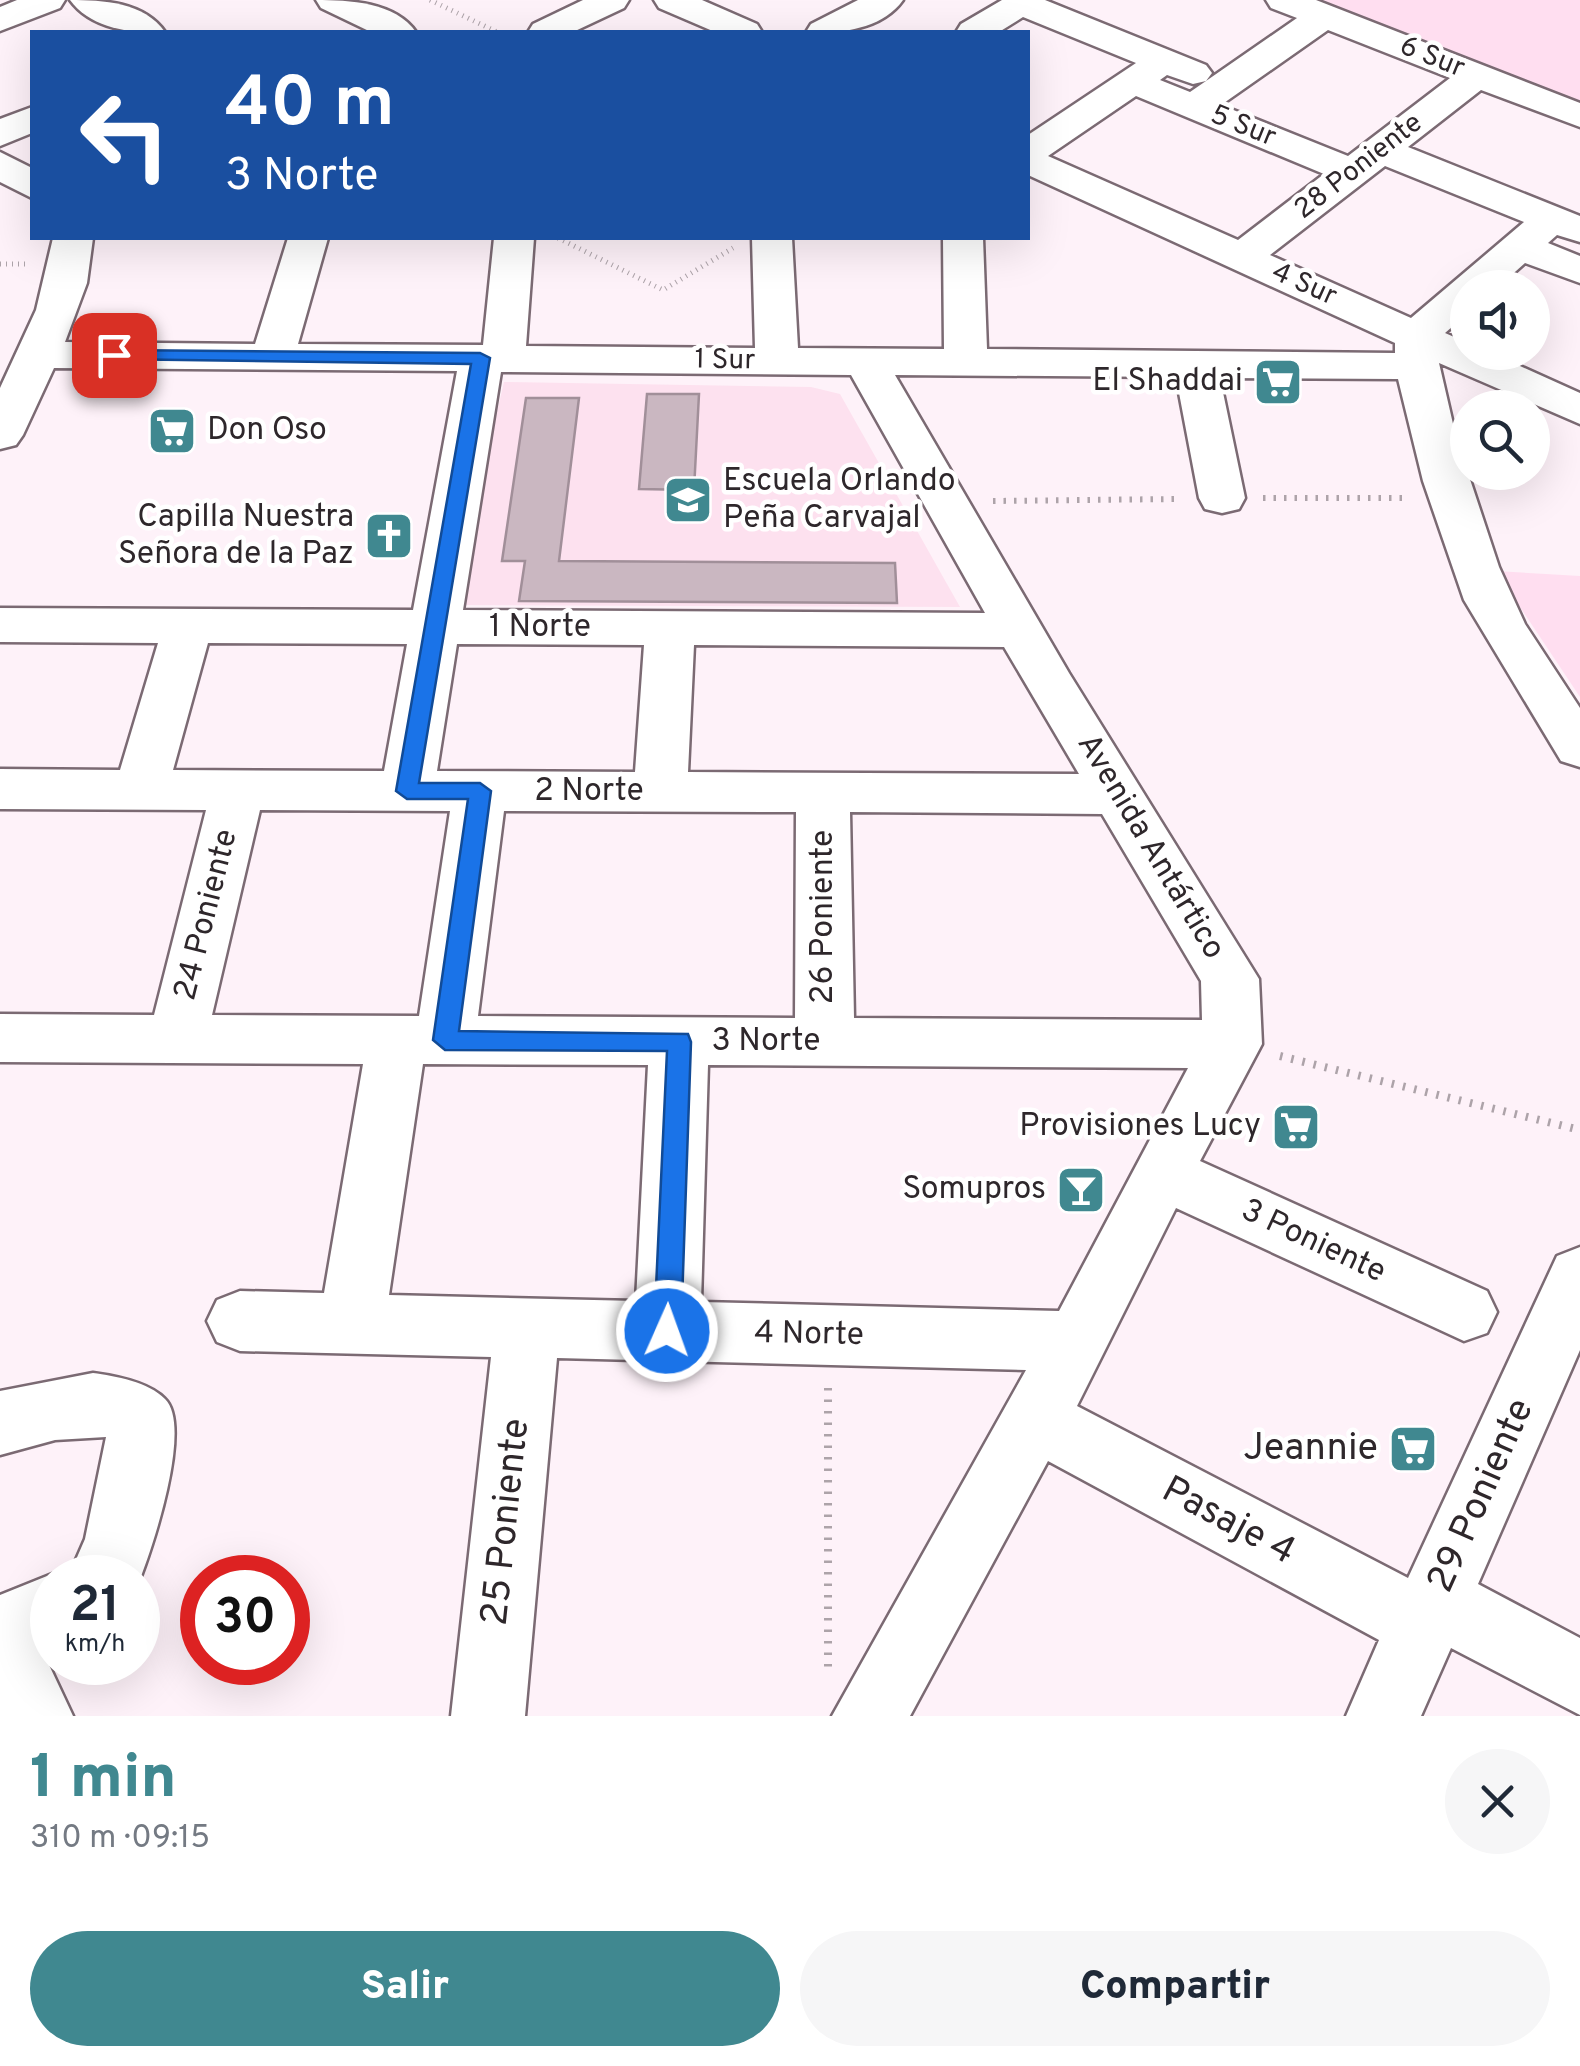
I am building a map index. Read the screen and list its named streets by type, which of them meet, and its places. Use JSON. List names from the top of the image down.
{
  "streets": {
    "street": [
      "6 Sur",
      "5 Sur",
      "28 Poniente",
      "4 Sur",
      "1 Sur",
      "1 Norte",
      "2 Norte",
      "Avenida Antártico",
      "24 Poniente",
      "26 Poniente",
      "3 Norte",
      "3 Poniente",
      "4 Norte",
      "29 Poniente",
      "25 Poniente",
      "Pasaje 4"
    ]
  },
  "crossings": [
    ["6 Sur", "28 Poniente"],
    ["5 Sur", "28 Poniente"],
    ["28 Poniente", "4 Sur"],
    ["4 Sur", "1 Sur"],
    ["1 Sur", "Avenida Antártico"],
    ["1 Norte", "Avenida Antártico"],
    ["2 Norte", "Avenida Antártico"],
    ["2 Norte", "24 Poniente"],
    ["2 Norte", "26 Poniente"],
    ["Avenida Antártico", "3 Norte"],
    ["24 Poniente", "3 Norte"],
    ["26 Poniente", "3 Norte"],
    ["4 Norte", "25 Poniente"],
    ["29 Poniente", "Pasaje 4"]
  ],
  "places": {
    "supermarket": [
      "El Shaddai",
      "Don Oso",
      "Provisiones Lucy",
      "Jeannie"
    ],
    "school or university": ["Escuela Orlando Peña Carvajal"],
    "church": ["Capilla Nuestra Señora de la Paz"],
    "bar": ["Somupros"]
  },
  "page": {
    "turn": ["40 m", "3 Norte"],
    "speed": "21 km/h",
    "limit": "30",
    "heading": ["1 min", "310 m · 09:15"],
    "buttons": ["Salir", "Compartir"]
  }
}
